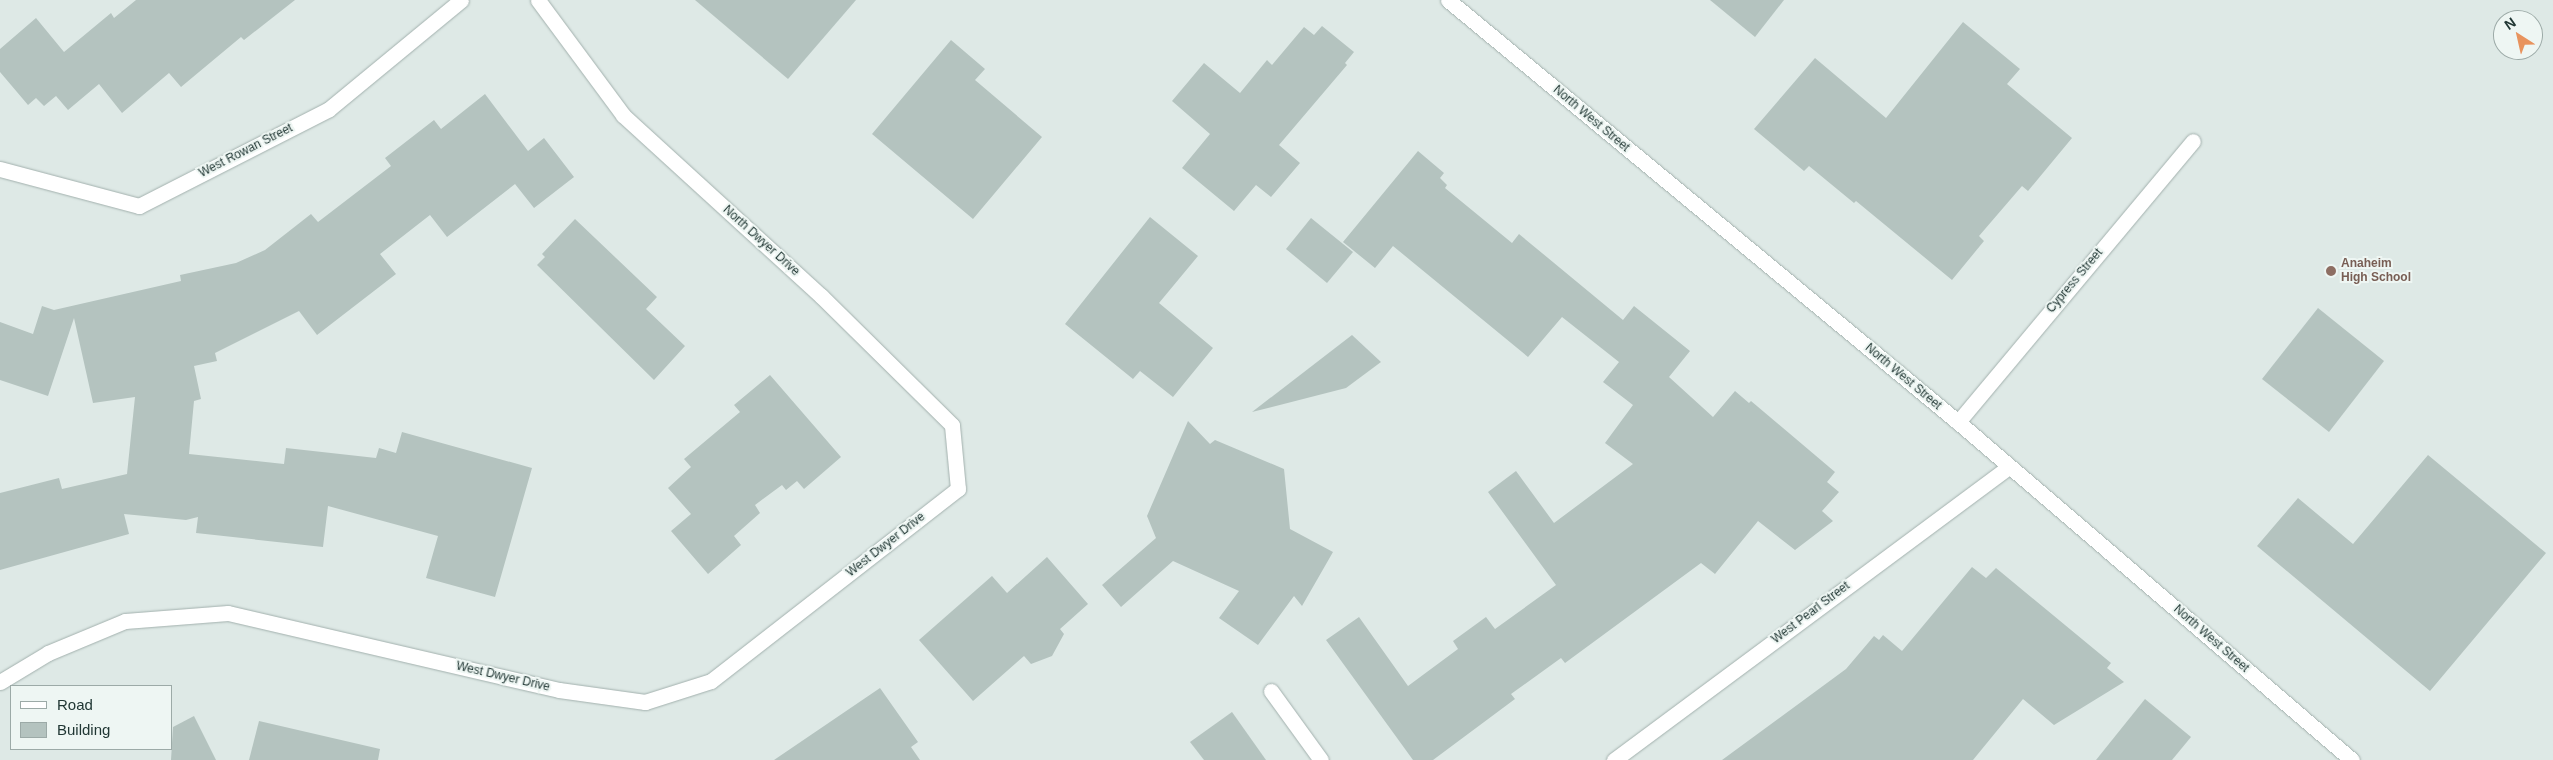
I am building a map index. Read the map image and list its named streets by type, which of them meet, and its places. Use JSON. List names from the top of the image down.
{
  "streets": {
    "street": [
      "North West Street",
      "West Rowan Street",
      "North Dwyer Drive",
      "Cypress Street",
      "West Dwyer Drive",
      "West Pearl Street"
    ]
  },
  "crossings": [
    ["North West Street", "Cypress Street"],
    ["North West Street", "West Pearl Street"],
    ["North Dwyer Drive", "West Dwyer Drive"]
  ],
  "places": ["Anaheim High School"],
  "legend": ["Road", "Building"],
  "north": "top left"
}
